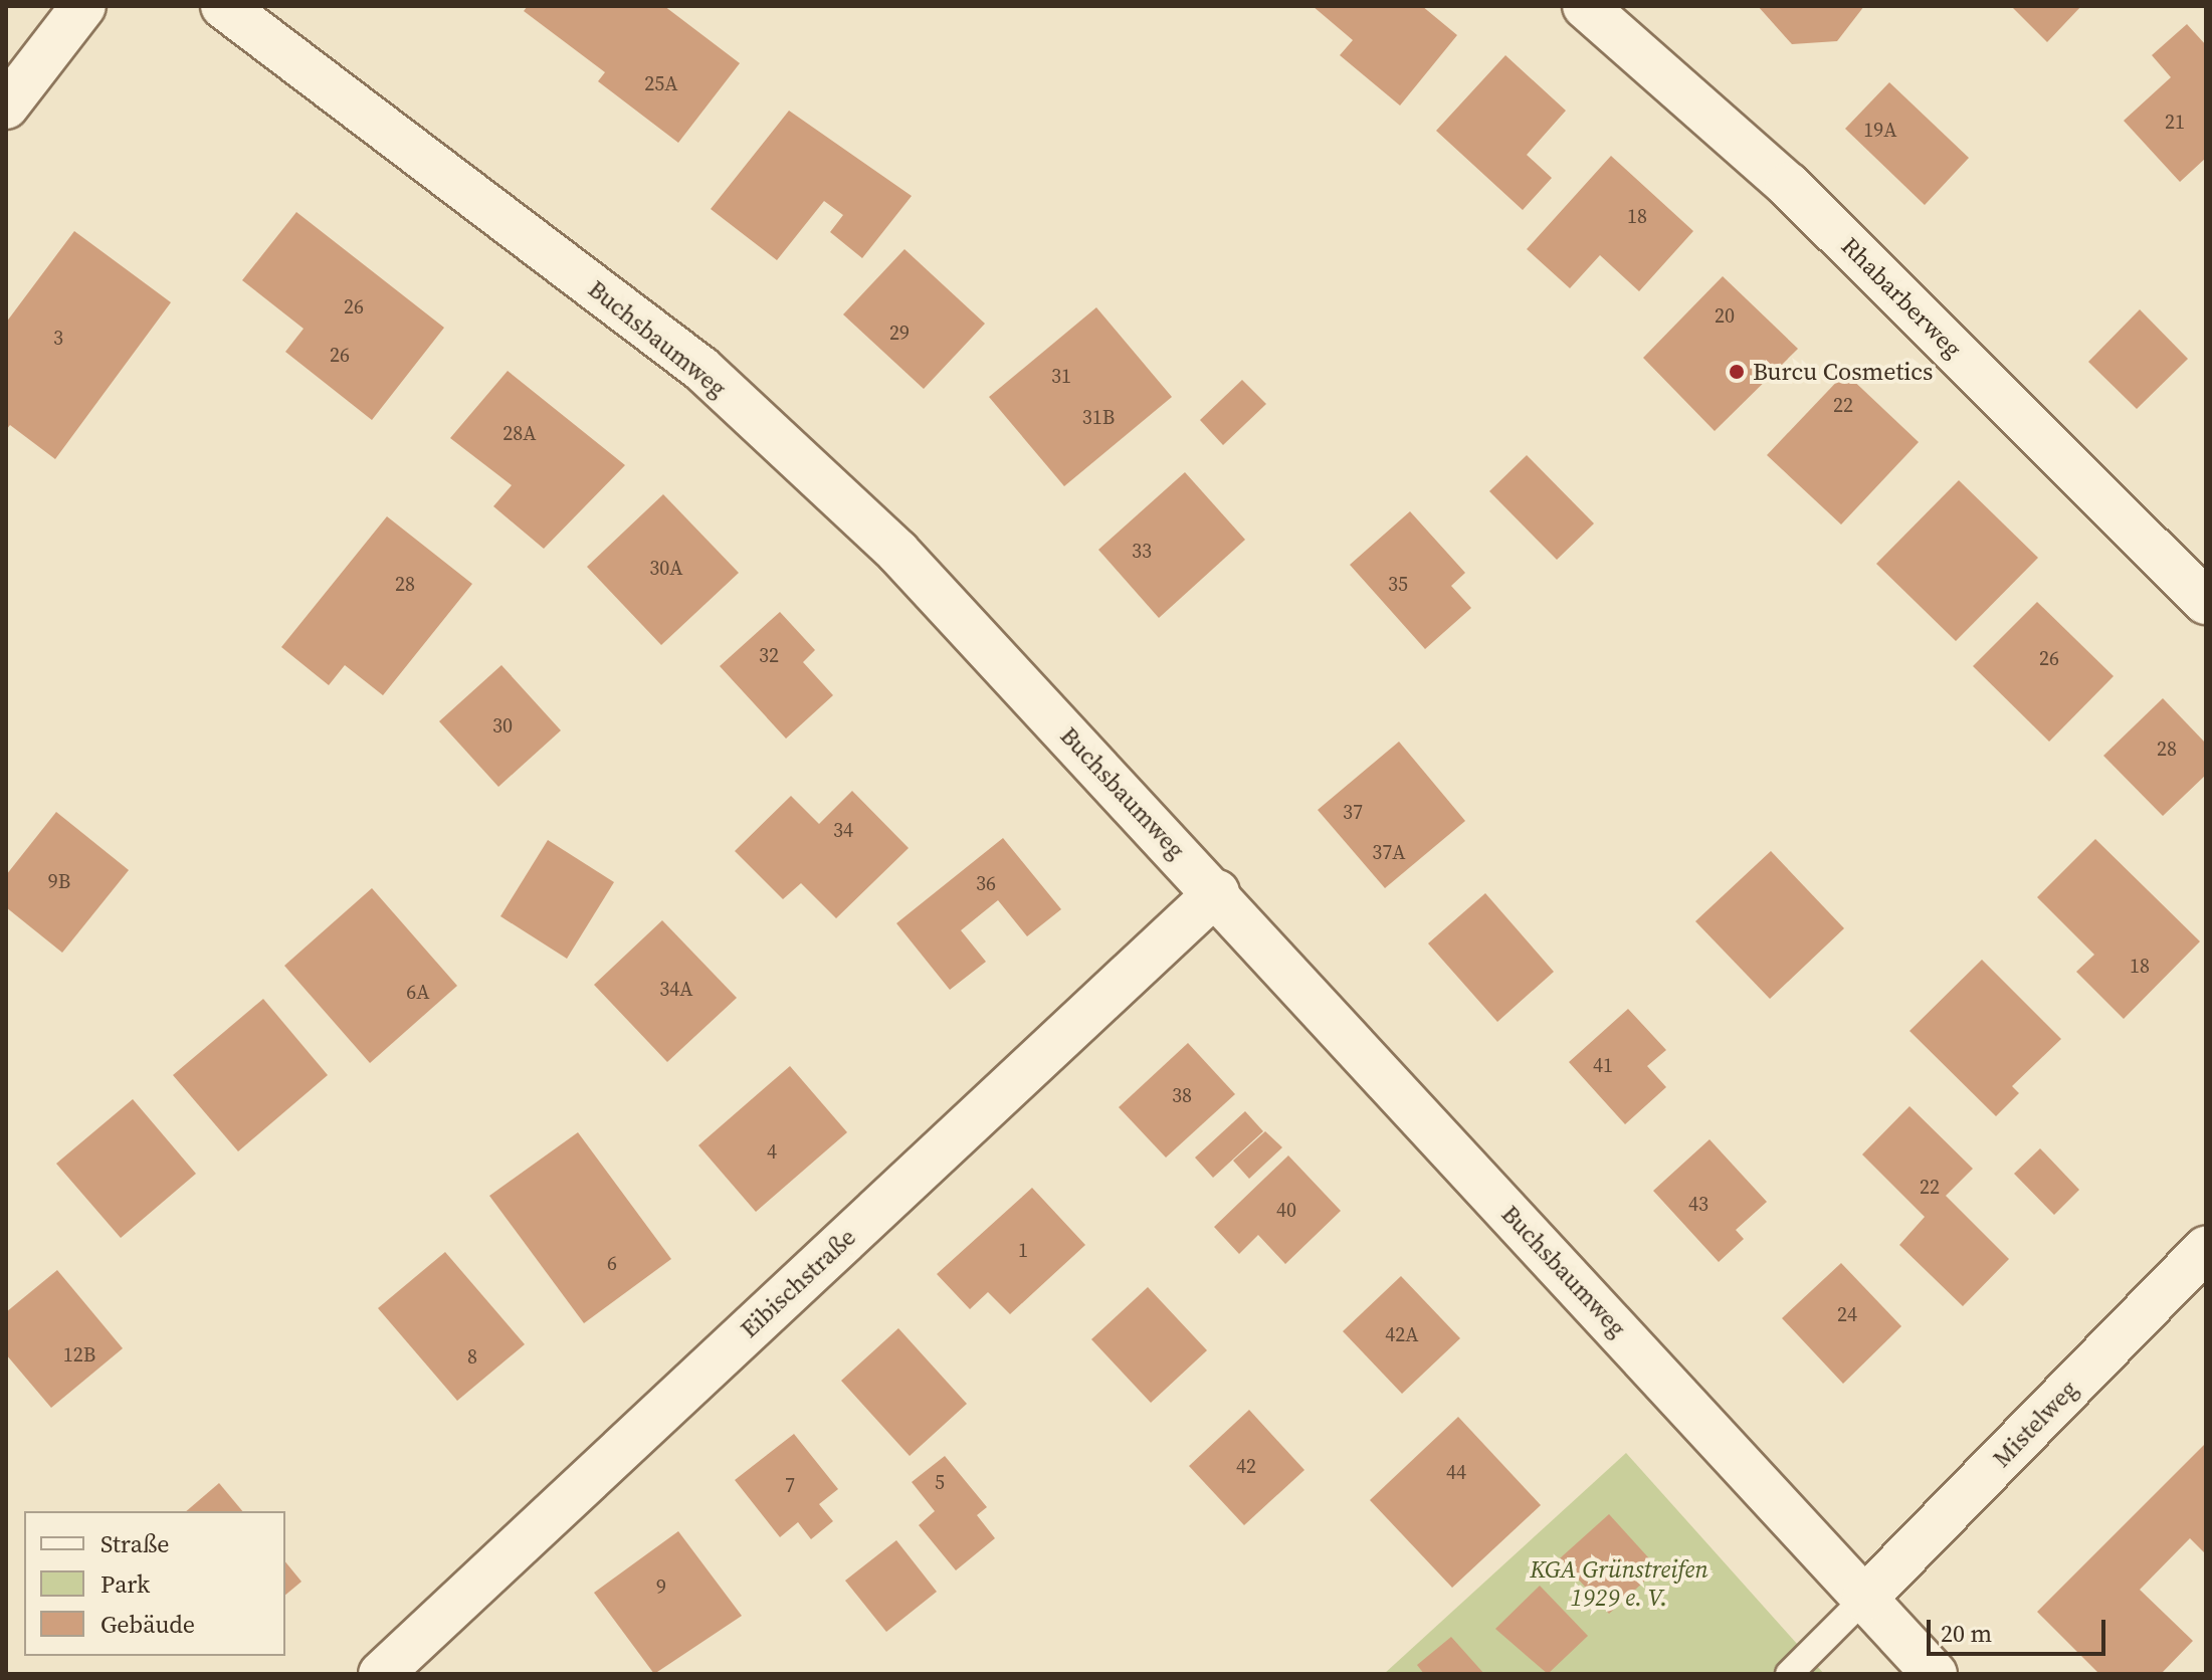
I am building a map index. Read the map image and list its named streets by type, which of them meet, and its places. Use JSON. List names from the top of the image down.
{
  "streets": {
    "street": [
      "Rhabarberweg",
      "Buchsbaumweg",
      "Eibischstraße",
      "Mistelweg"
    ]
  },
  "crossings": [
    ["Buchsbaumweg", "Eibischstraße"],
    ["Buchsbaumweg", "Mistelweg"]
  ],
  "parks": ["KGA Grünstreifen 1929 e. V."],
  "places": ["Burcu Cosmetics"],
  "house_numbers": [
    "25A",
    "21",
    "19A",
    "18",
    "26",
    "20",
    "29",
    "3",
    "26",
    "31",
    "22",
    "31B",
    "28A",
    "33",
    "30A",
    "28",
    "35",
    "32",
    "26",
    "30",
    "28",
    "37",
    "34",
    "37A",
    "9B",
    "36",
    "18",
    "34A",
    "6A",
    "41",
    "38",
    "4",
    "22",
    "43",
    "40",
    "1",
    "6",
    "24",
    "42A",
    "12B",
    "8",
    "42",
    "44",
    "5",
    "7",
    "9"
  ],
  "legend": ["Straße", "Park", "Gebäude"],
  "scale_bar": "20 m"
}
